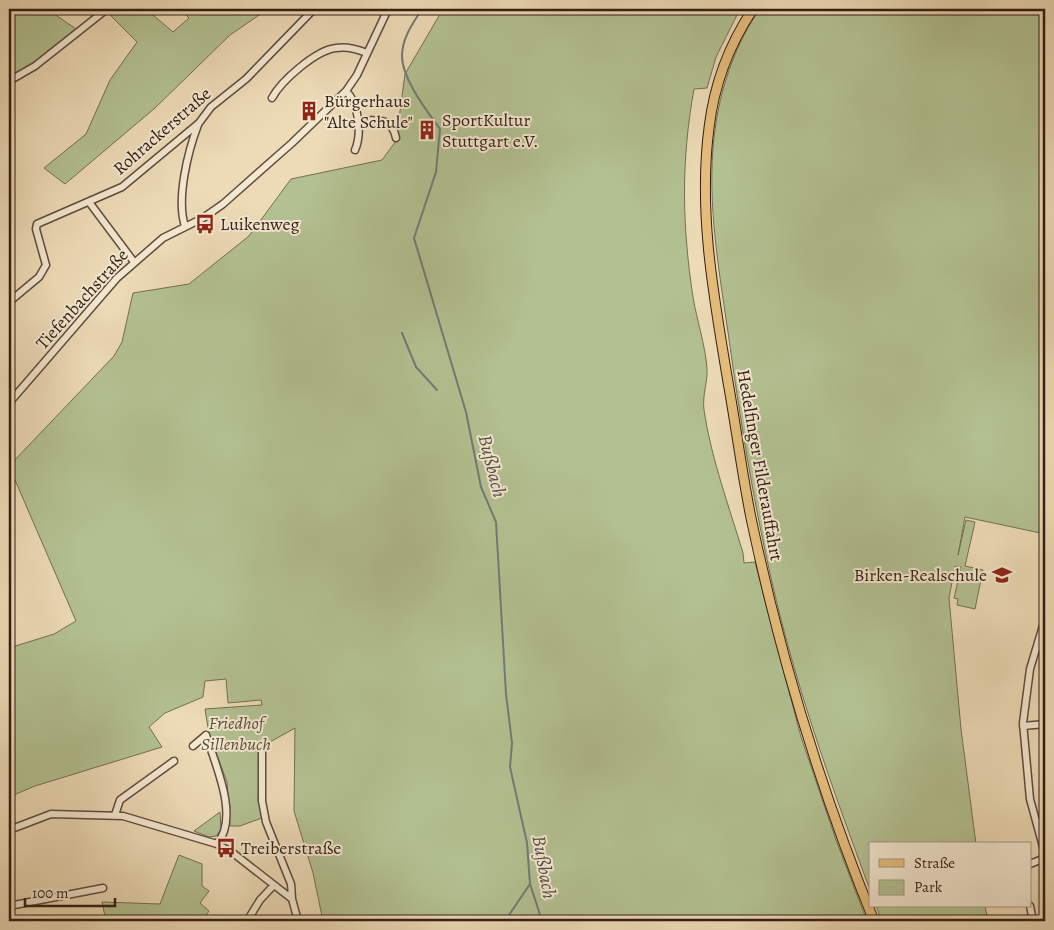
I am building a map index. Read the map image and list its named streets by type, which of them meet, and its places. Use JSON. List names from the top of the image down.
{
  "streets": {
    "main road": ["Hedelfinger Filderauffahrt"],
    "street": ["Rohrackerstraße", "Tiefenbachstraße"]
  },
  "water": ["Bußbach"],
  "parks": ["Friedhof Sillenbuch"],
  "places": {
    "building": ["Bürgerhaus \"Alte Schule\"", "SportKultur Stuttgart e.V."],
    "bus stop": ["Luikenweg", "Treiberstraße"],
    "school or university": ["Birken-Realschule"]
  },
  "legend": ["Straße", "Park"],
  "scale_bar": "100 m"
}
